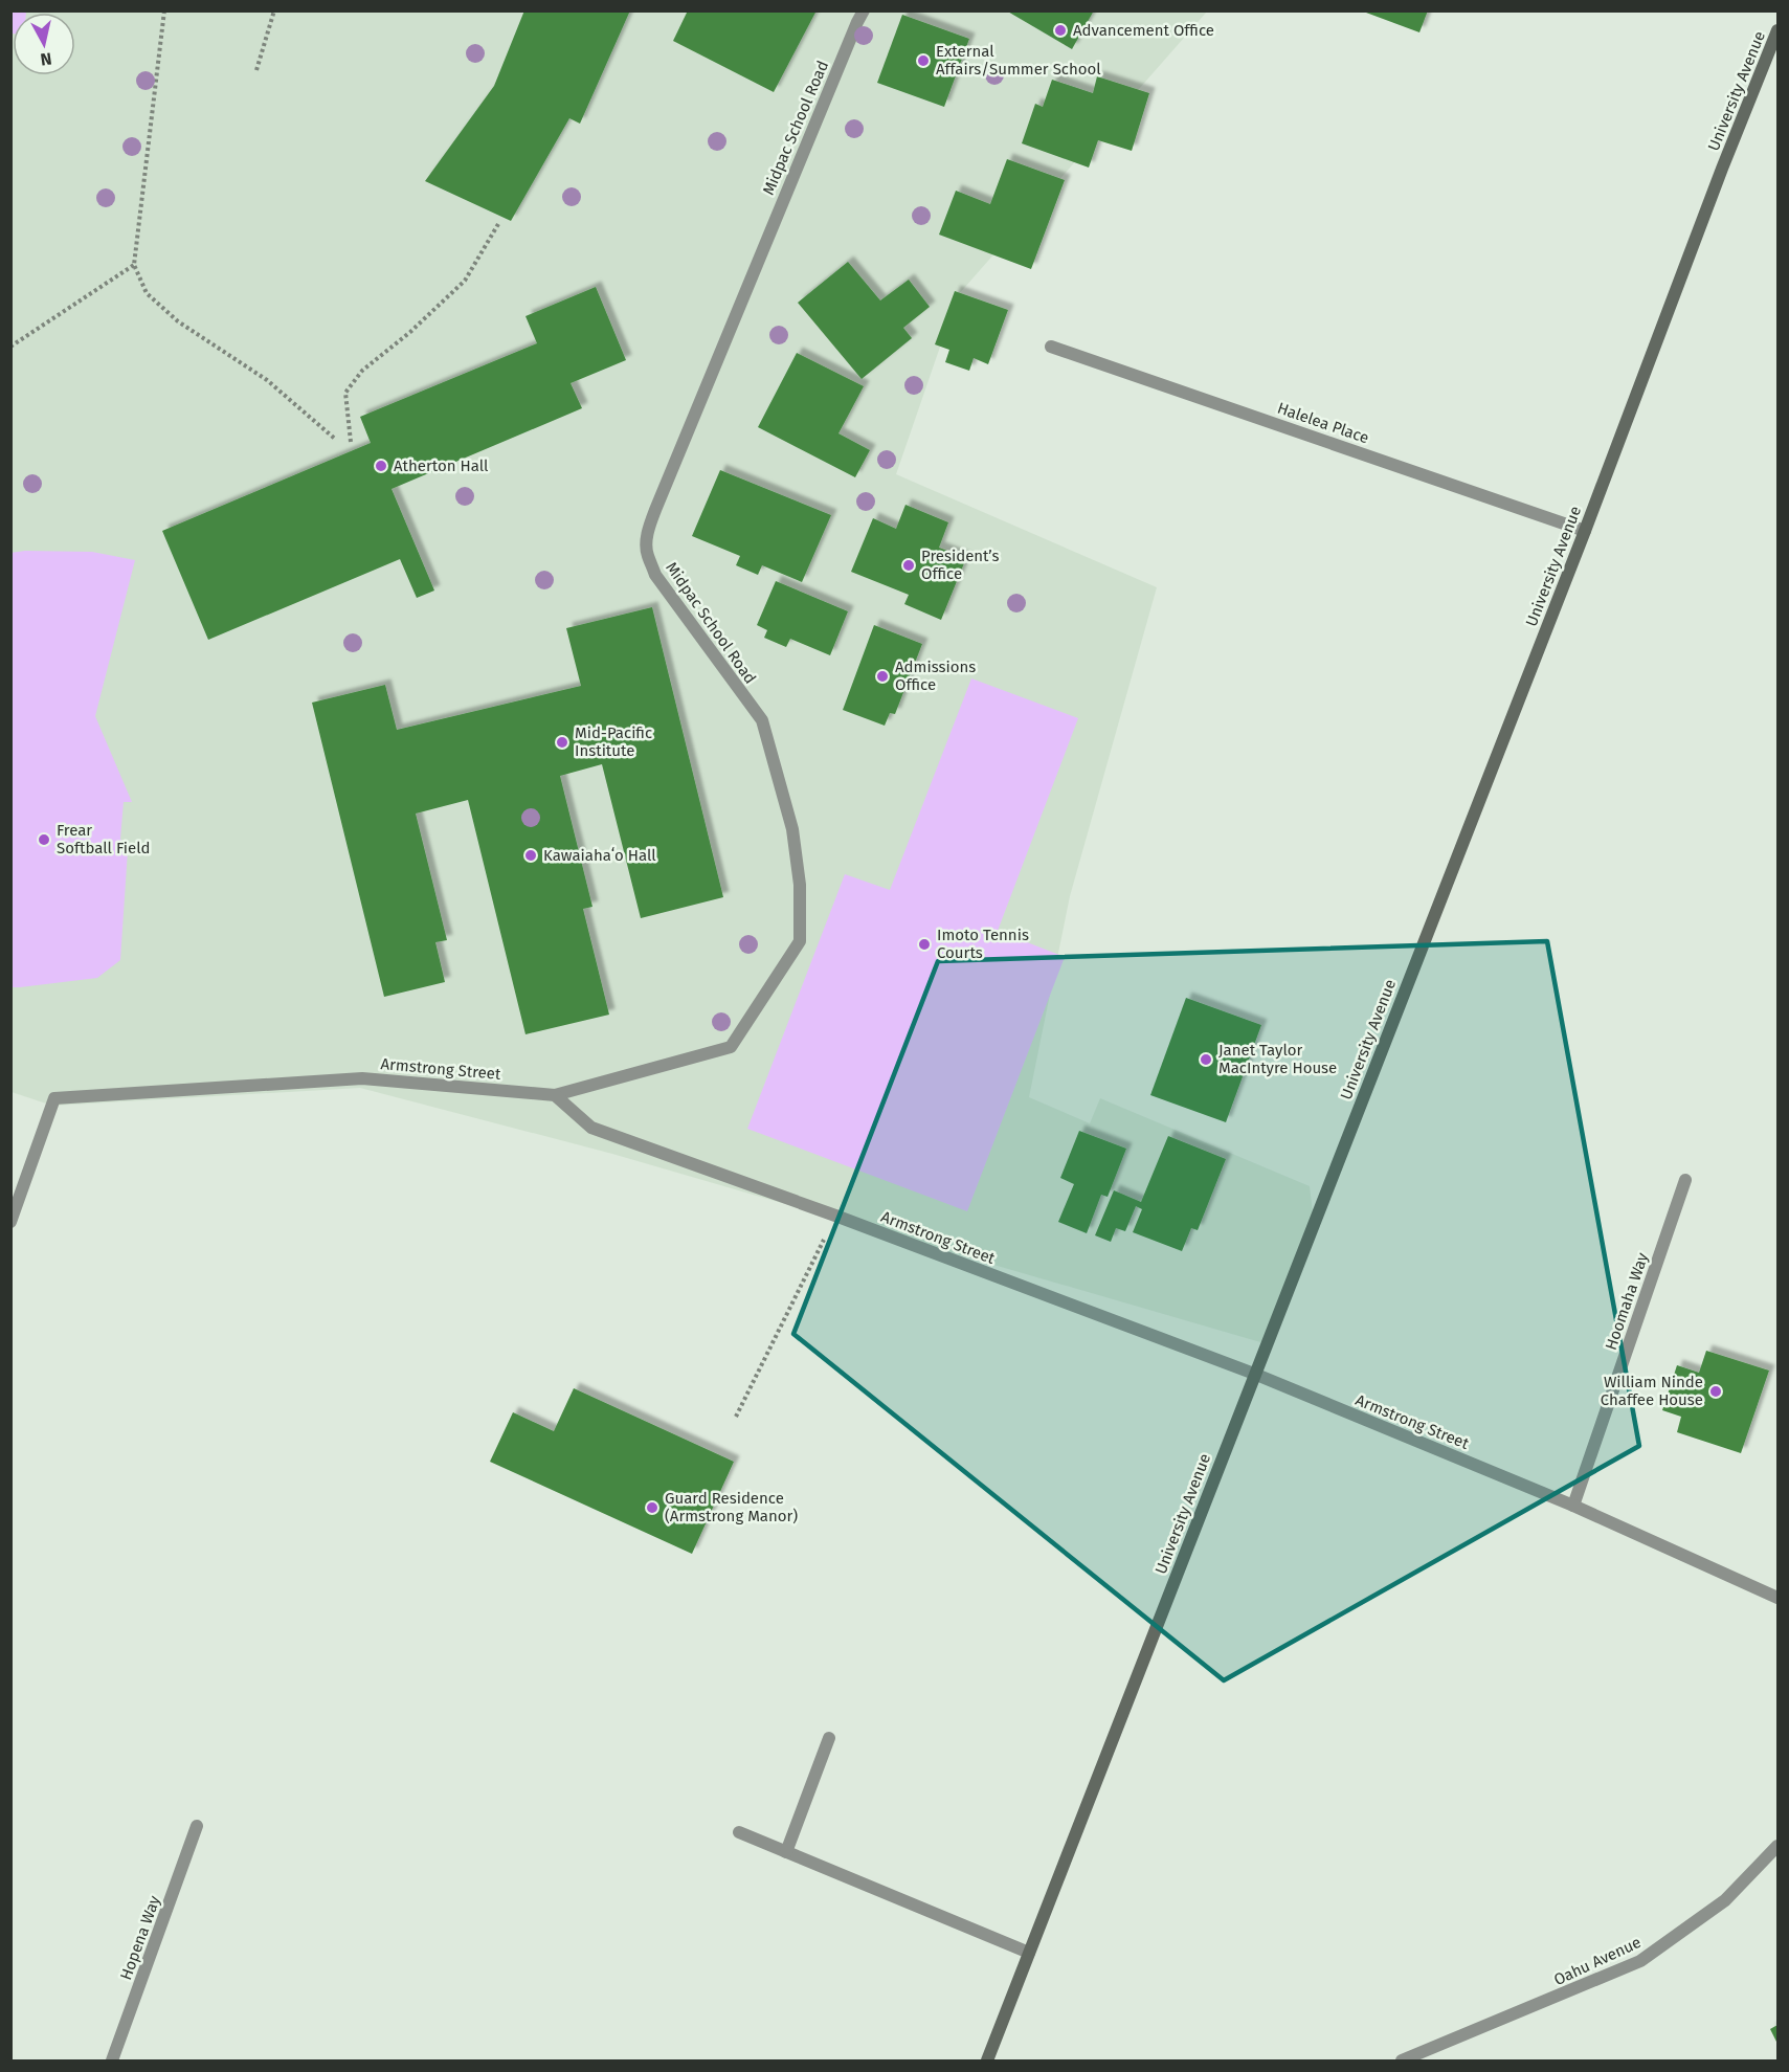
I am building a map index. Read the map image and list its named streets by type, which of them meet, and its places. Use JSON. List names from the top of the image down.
{
  "streets": {
    "main road": ["University Avenue"],
    "street": [
      "Midpac School Road",
      "Halelea Place",
      "Armstrong Street",
      "Hoomaha Way",
      "Hopena Way",
      "Oahu Avenue"
    ]
  },
  "crossings": [
    ["University Avenue", "Halelea Place"],
    ["University Avenue", "Armstrong Street"],
    ["Midpac School Road", "Armstrong Street"],
    ["Armstrong Street", "Hoomaha Way"]
  ],
  "places": [
    "Advancement Office",
    "External Affairs/Summer School",
    "Atherton Hall",
    "President’s Office",
    "Admissions Office",
    "Mid-Pacific Institute",
    "Frear Softball Field",
    "Kawaiahaʻo Hall",
    "Imoto Tennis Courts",
    "Janet Taylor MacIntyre House",
    "William Ninde Chaffee House",
    "Guard Residence (Armstrong Manor)"
  ],
  "north": "bottom"
}
